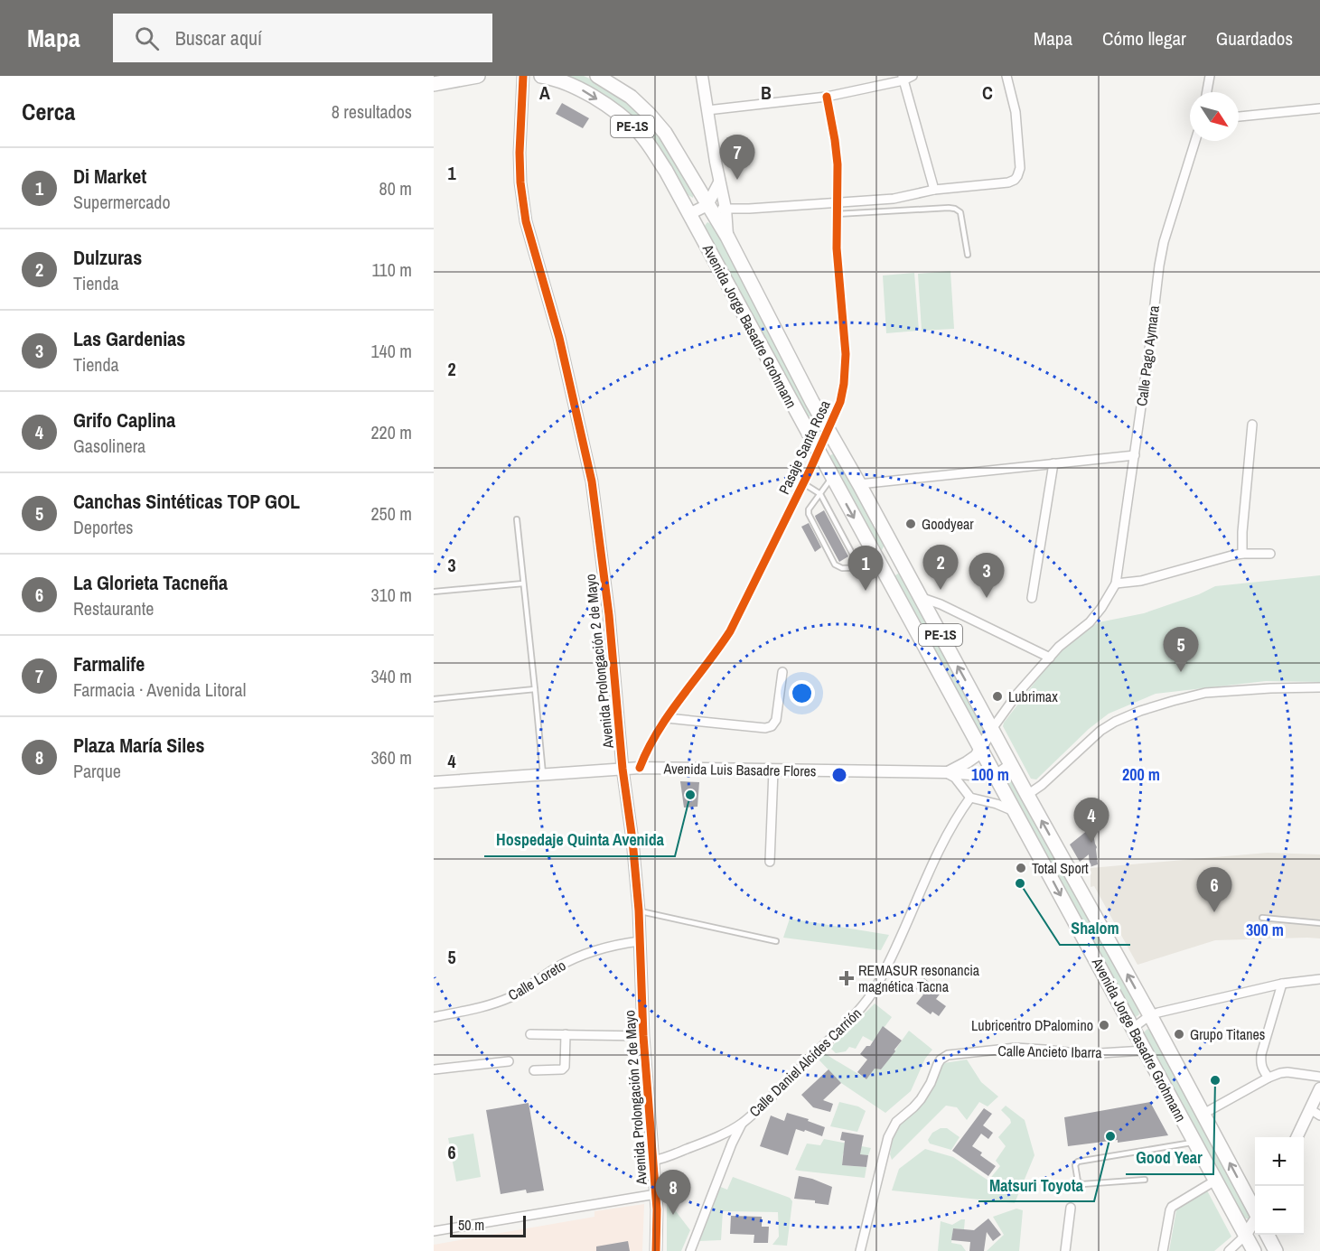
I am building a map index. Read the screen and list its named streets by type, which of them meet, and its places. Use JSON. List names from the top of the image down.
{
  "streets": {
    "highway": ["PE-1S", "Avenida Jorge Basadre Grohmann"],
    "street": [
      "Calle Pago Aymara",
      "Pasaje Santa Rosa",
      "Avenida Prolongación 2 de Mayo",
      "Avenida Luis Basadre Flores",
      "Calle Loreto",
      "Calle Ancieto Ibarra",
      "Calle Daniel Alcídes Carrión"
    ]
  },
  "crossings": [
    ["Avenida Jorge Basadre Grohmann", "Pasaje Santa Rosa"],
    ["Avenida Jorge Basadre Grohmann", "Avenida Luis Basadre Flores"],
    ["Avenida Jorge Basadre Grohmann", "Calle Ancieto Ibarra"],
    ["Pasaje Santa Rosa", "Avenida Luis Basadre Flores"],
    ["Avenida Prolongación 2 de Mayo", "Avenida Luis Basadre Flores"],
    ["Avenida Prolongación 2 de Mayo", "Calle Loreto"],
    ["Avenida Prolongación 2 de Mayo", "Calle Daniel Alcídes Carrión"]
  ],
  "places": {
    "other": [
      "Goodyear",
      "Lubrimax",
      "Hospedaje Quinta Avenida",
      "Total Sport",
      "Shalom",
      "Lubricentro D´Palomino",
      "Grupo Titanes",
      "Good Year",
      "Matsuri Toyota"
    ],
    "health": ["REMASUR resonancia magnética Tacna"]
  },
  "scale_bar": "50 m",
  "north": "bottom right",
  "page": {
    "header": "Mapa",
    "search": "Buscar aquí",
    "nav": ["Mapa", "Cómo llegar", "Guardados"],
    "heading": ["Cerca", "8 resultados"],
    "pins": [
      "7",
      "2",
      "1",
      "3",
      "5",
      "4",
      "6",
      "8"
    ],
    "list": [
      {
        "mark": "1",
        "name": "Di Market",
        "note": "Supermercado",
        "value": "80 m"
      },
      {
        "mark": "2",
        "name": "Dulzuras",
        "note": "Tienda",
        "value": "110 m"
      },
      {
        "mark": "3",
        "name": "Las Gardenias",
        "note": "Tienda",
        "value": "140 m"
      },
      {
        "mark": "4",
        "name": "Grifo Caplina",
        "note": "Gasolinera",
        "value": "220 m"
      },
      {
        "mark": "5",
        "name": "Canchas Sintéticas TOP GOL",
        "note": "Deportes",
        "value": "250 m"
      },
      {
        "mark": "6",
        "name": "La Glorieta Tacneña",
        "note": "Restaurante",
        "value": "310 m"
      },
      {
        "mark": "7",
        "name": "Farmalife",
        "note": "Farmacia · Avenida Litoral",
        "value": "340 m"
      },
      {
        "mark": "8",
        "name": "Plaza María Siles",
        "note": "Parque",
        "value": "360 m"
      }
    ],
    "map_buttons": ["+", "−"],
    "scale": "50 m"
  },
  "grid": {
    "columns": ["A", "B", "C"],
    "rows": [
      "1",
      "2",
      "3",
      "4",
      "5",
      "6"
    ]
  },
  "rings": ["100 m", "200 m", "300 m"]
}
